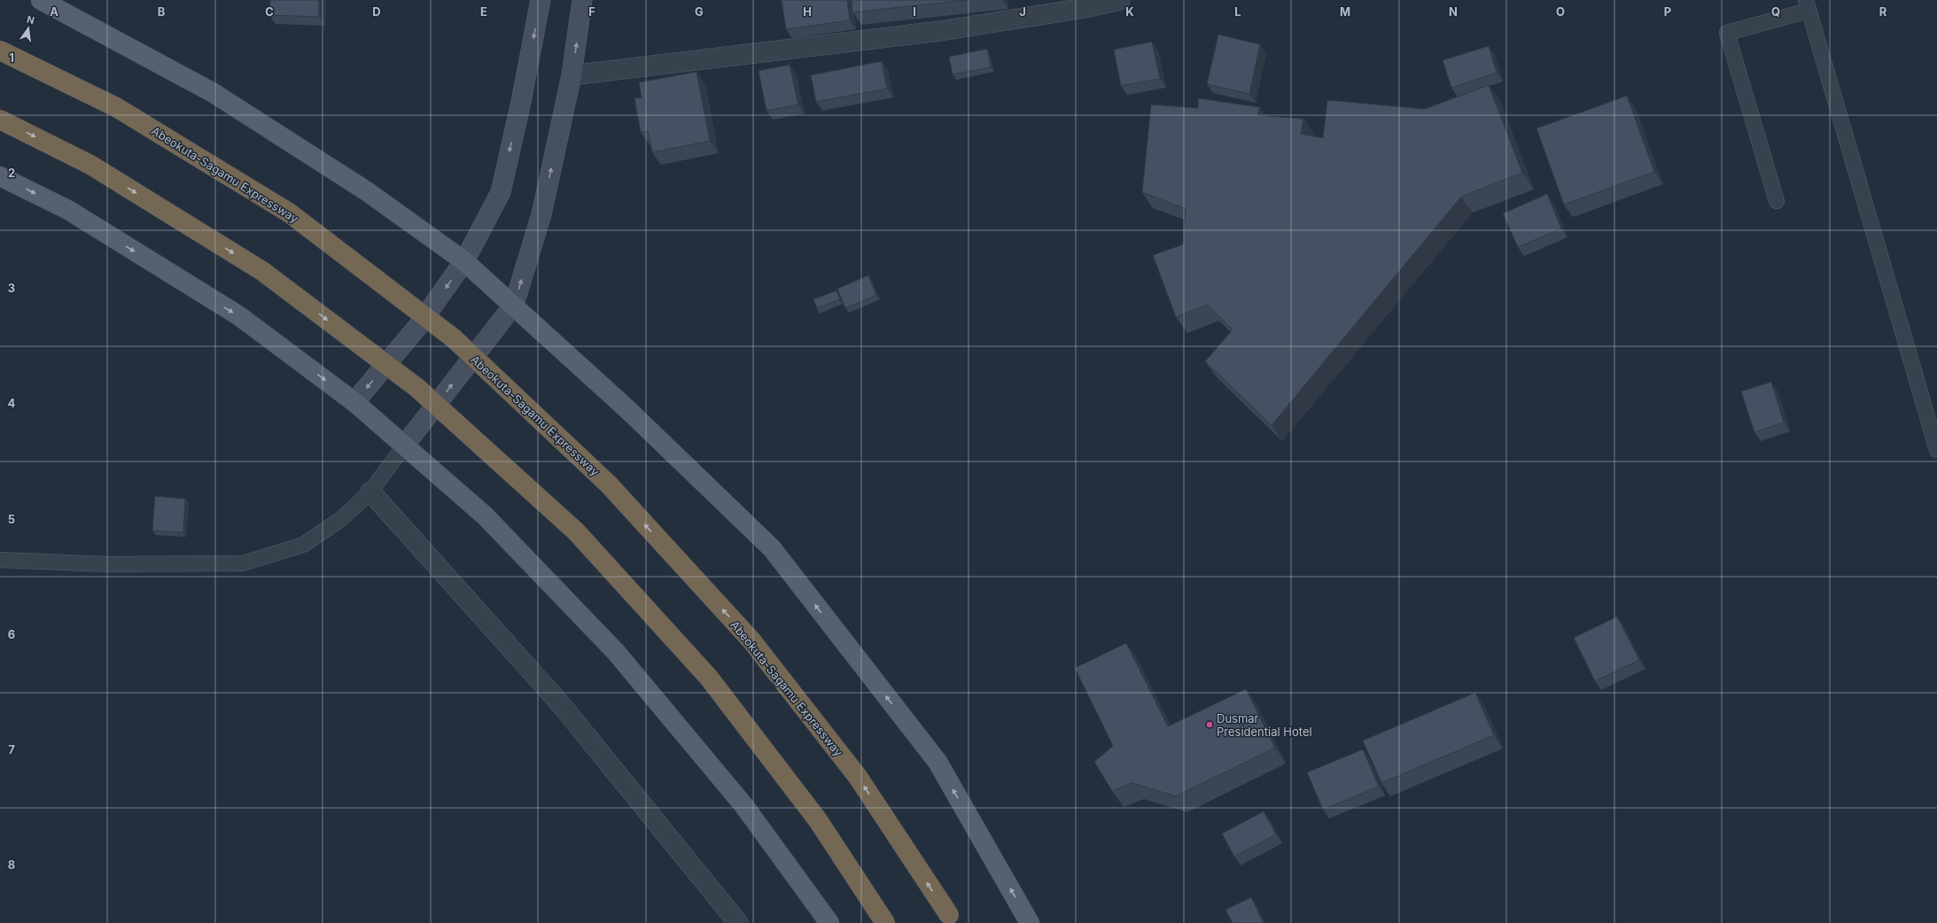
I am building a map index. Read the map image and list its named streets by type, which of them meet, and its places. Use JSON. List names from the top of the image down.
{
  "streets": {
    "highway": ["Abeokuta-Sagamu Expressway"]
  },
  "places": ["Dusmar Presidential Hotel"],
  "north": "top",
  "grid": {
    "columns": [
      "A",
      "B",
      "C",
      "D",
      "E",
      "F",
      "G",
      "H",
      "I",
      "J",
      "K",
      "L",
      "M",
      "N",
      "O",
      "P",
      "Q",
      "R"
    ],
    "rows": [
      "1",
      "2",
      "3",
      "4",
      "5",
      "6",
      "7",
      "8"
    ]
  }
}
